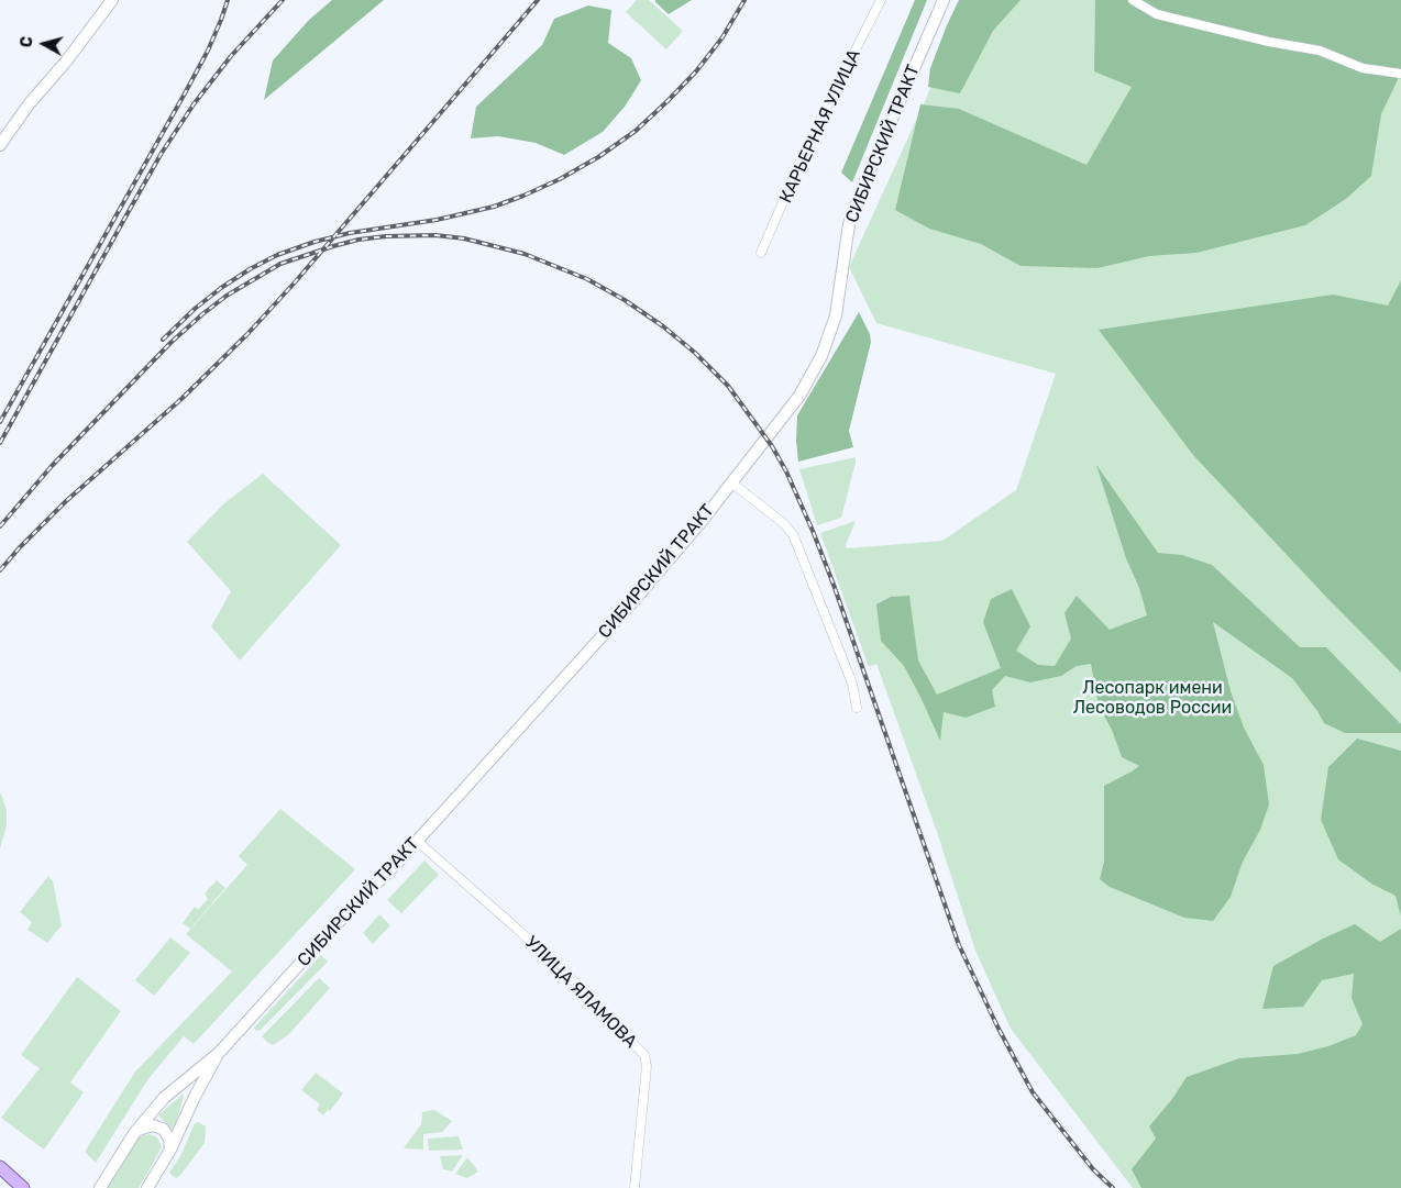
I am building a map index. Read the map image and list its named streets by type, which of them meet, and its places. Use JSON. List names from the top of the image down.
{
  "streets": {
    "main road": ["СИБИРСКИЙ ТРАКТ"],
    "street": ["КАРЬЕРНАЯ УЛИЦА", "УЛИЦА ЯЛАМОВА"]
  },
  "crossings": [
    ["СИБИРСКИЙ ТРАКТ", "УЛИЦА ЯЛАМОВА"]
  ],
  "parks": ["Лесопарк имени Лесоводов России"],
  "north": "left"
}
